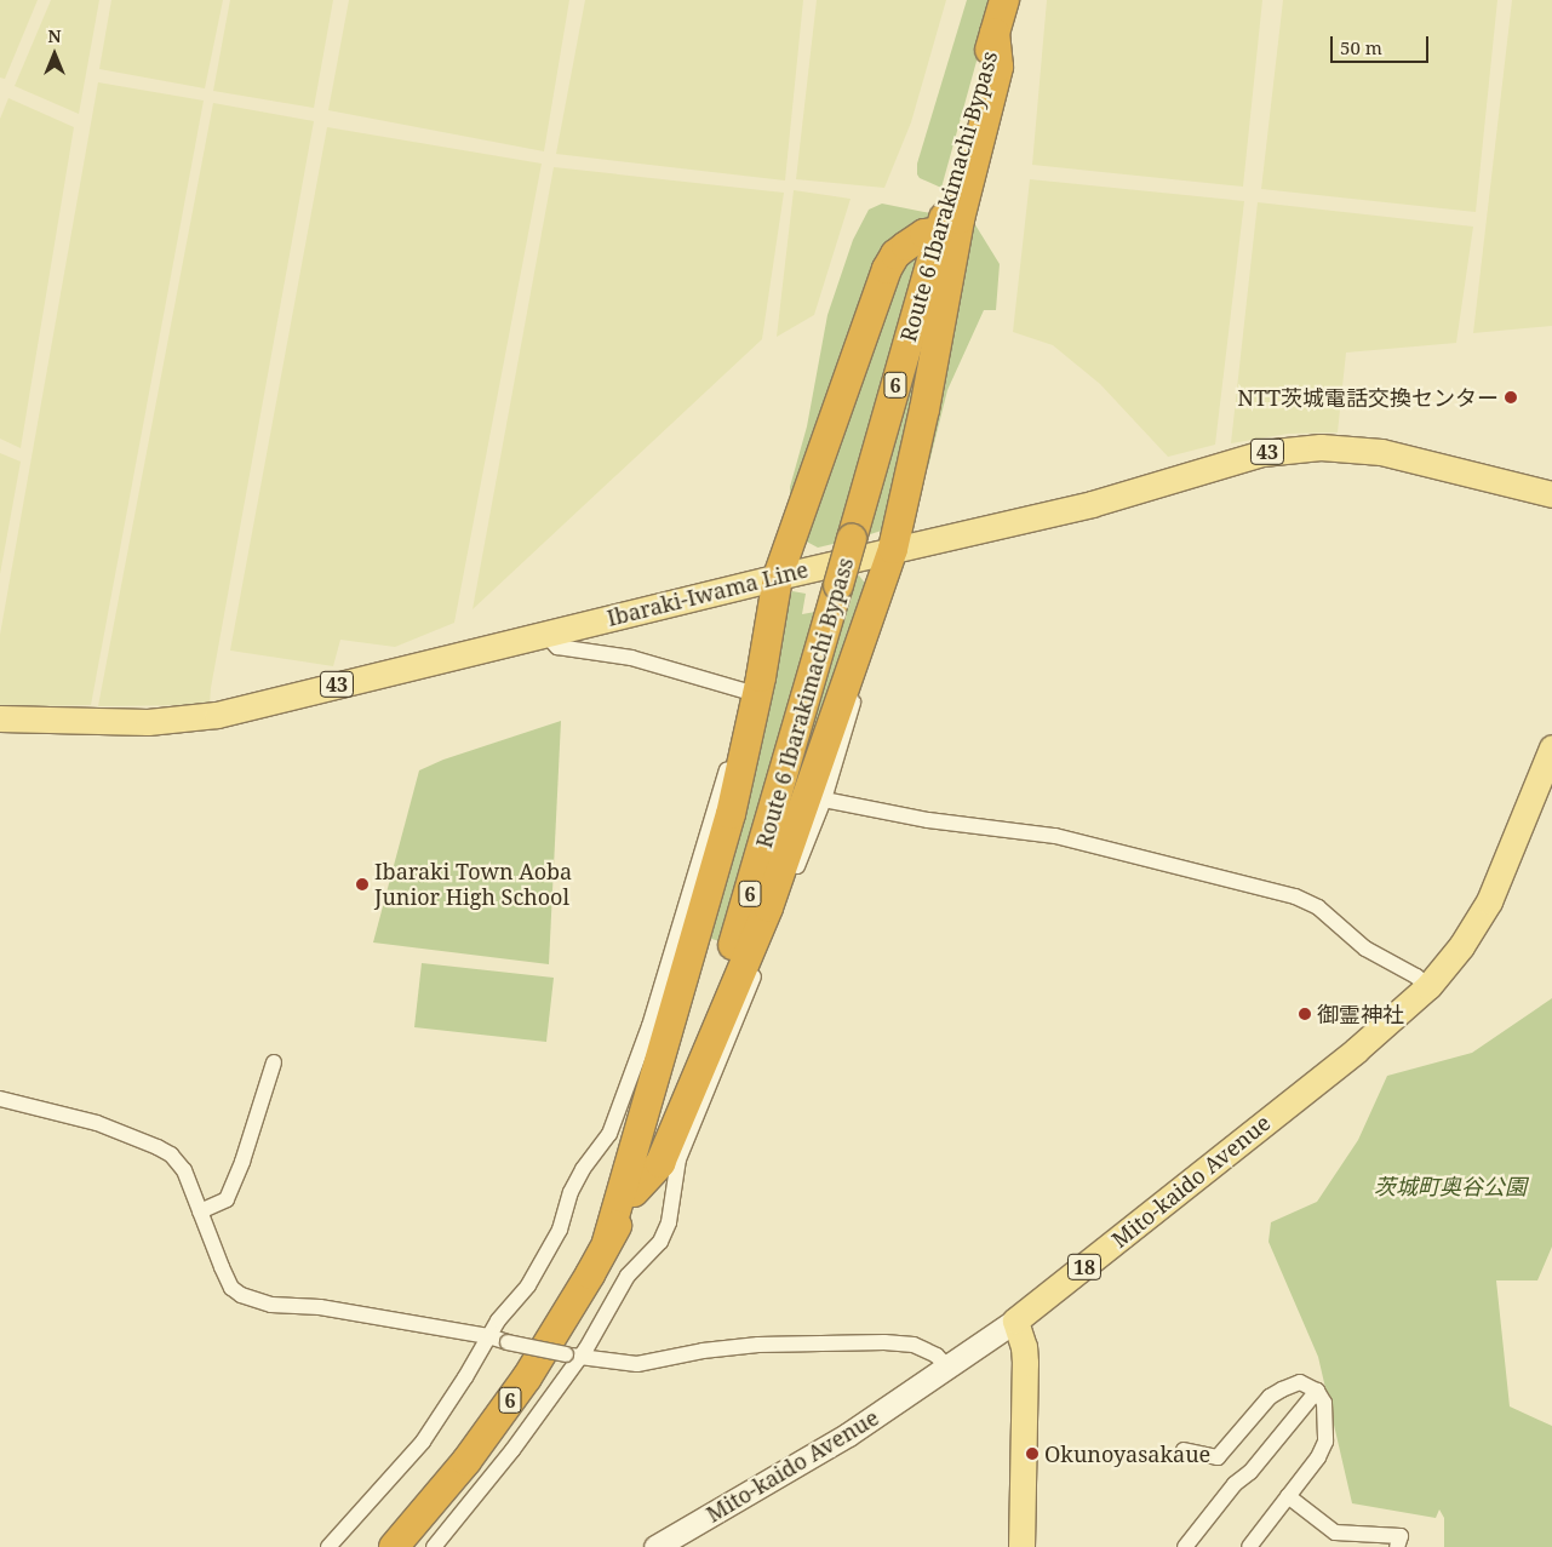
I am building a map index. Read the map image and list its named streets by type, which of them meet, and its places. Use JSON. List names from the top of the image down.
{
  "streets": {
    "highway": ["Route 6 Ibarakimachi Bypass", "6"],
    "main road": [
      "43",
      "Ibaraki-Iwama Line",
      "Mito-kaido Avenue",
      "18"
    ]
  },
  "parks": ["茨城町奥谷公園"],
  "places": [
    "NTT茨城電話交換センター",
    "Ibaraki Town Aoba Junior High School",
    "御霊神社",
    "Okunoyasakaue"
  ],
  "scale_bar": "50 m",
  "north": "top"
}
